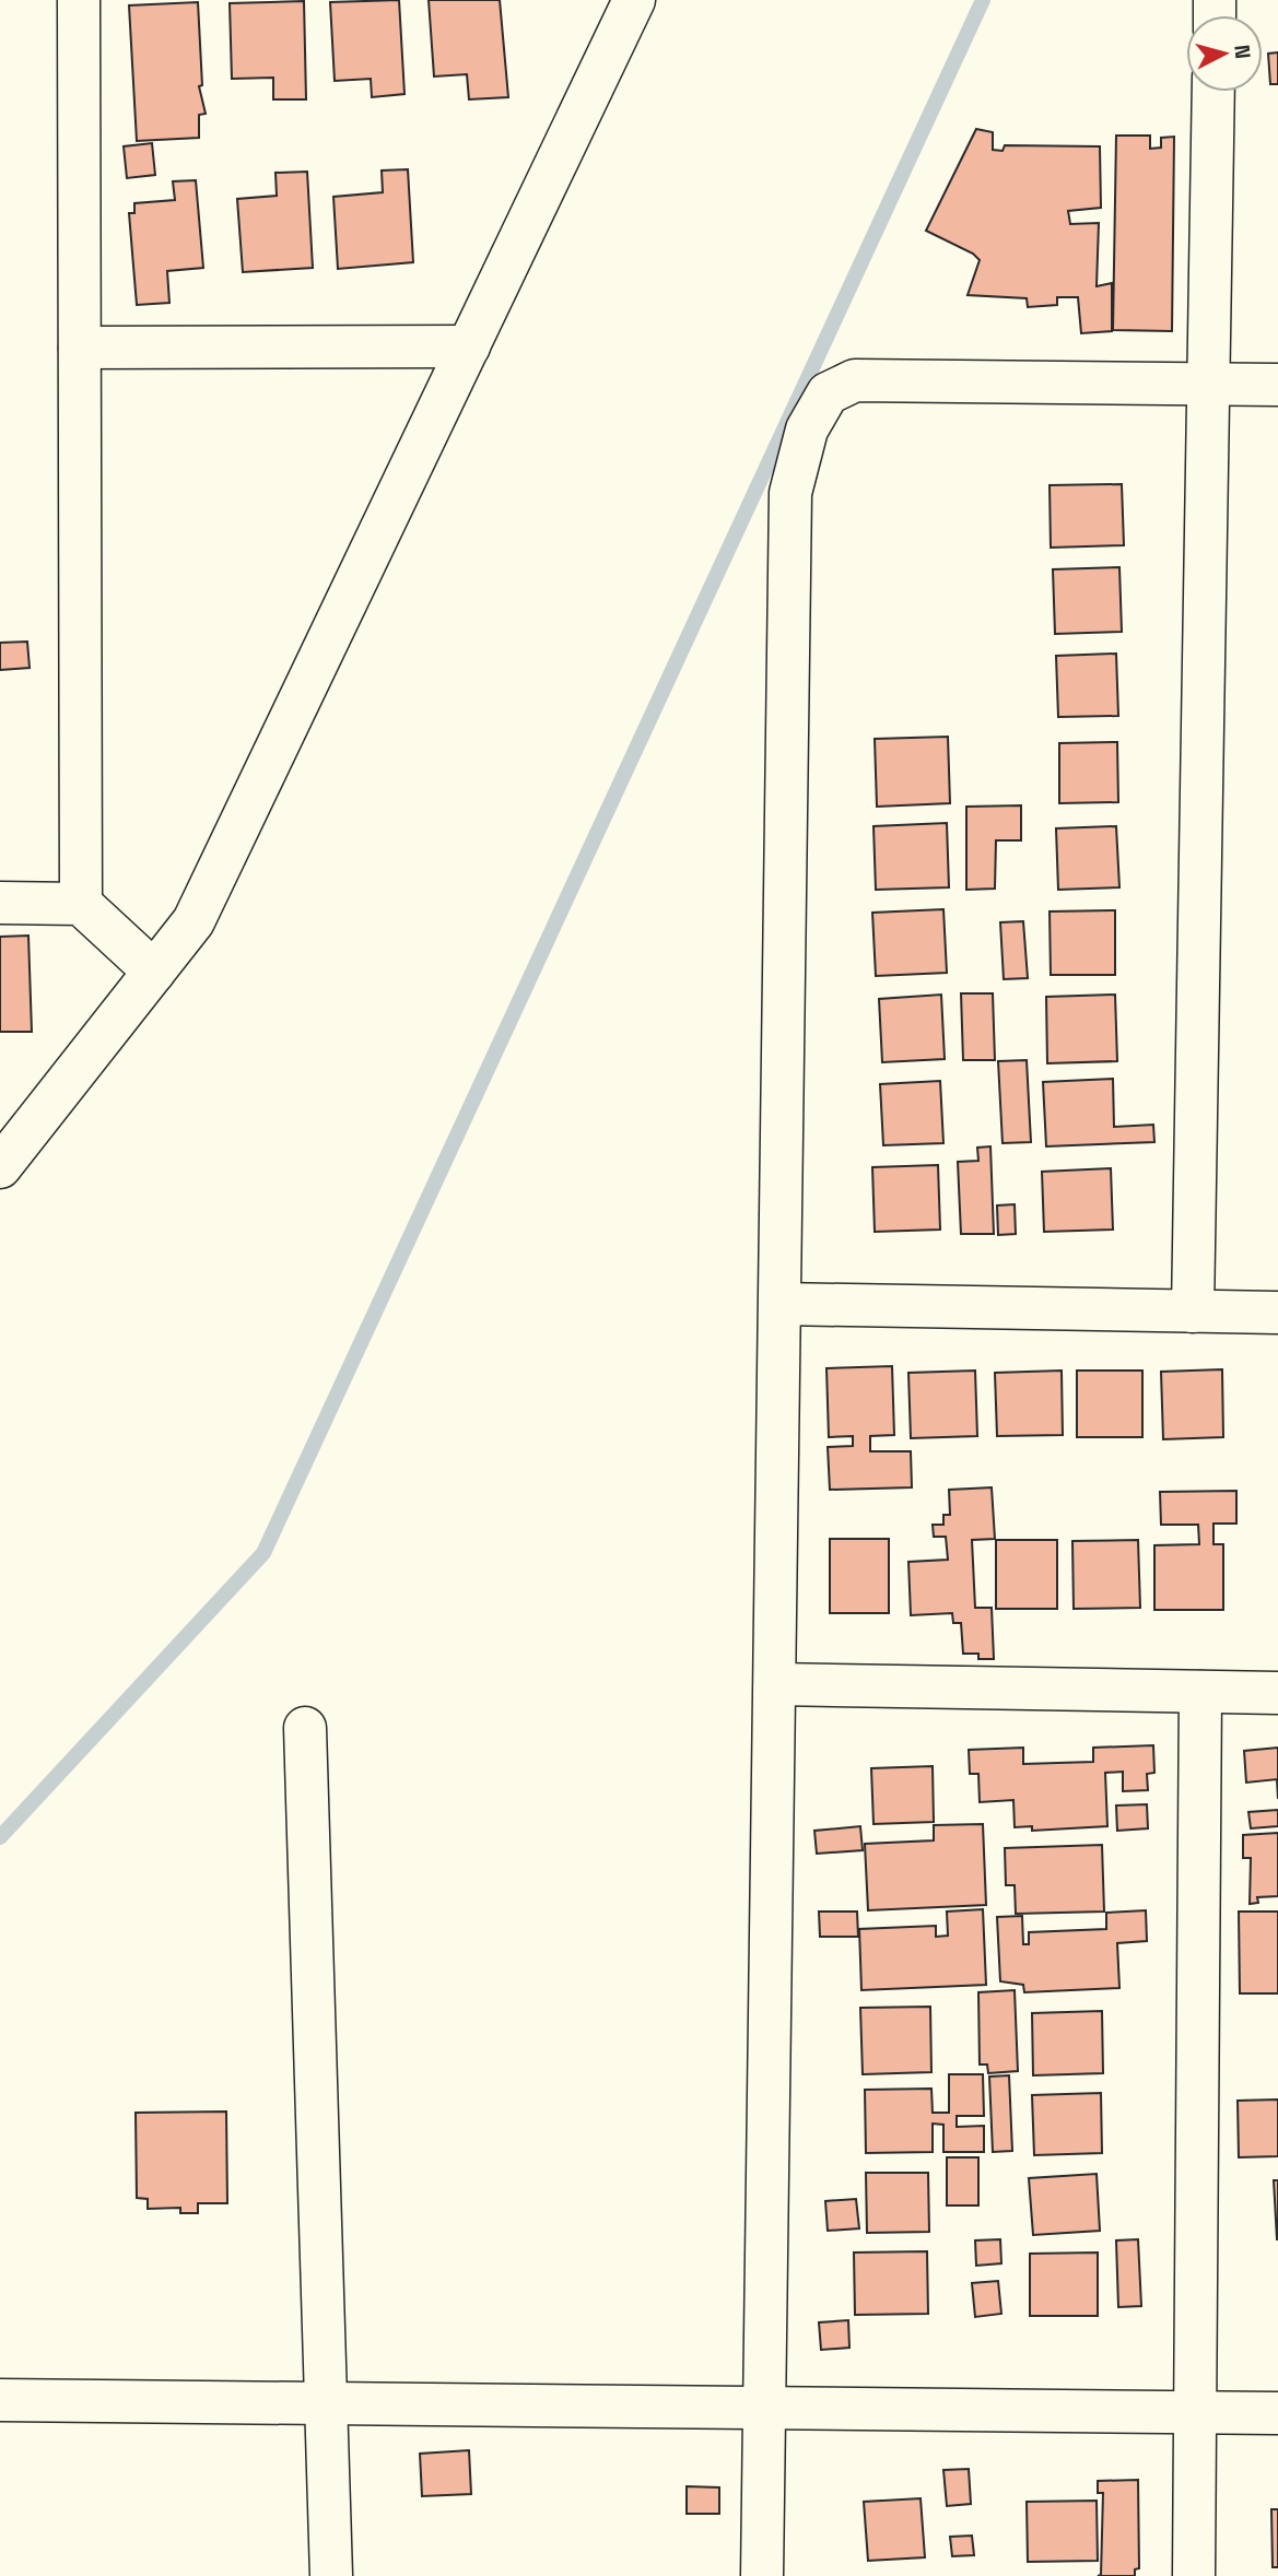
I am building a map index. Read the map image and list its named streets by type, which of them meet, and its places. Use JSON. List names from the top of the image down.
{
  "north": "right"
}
